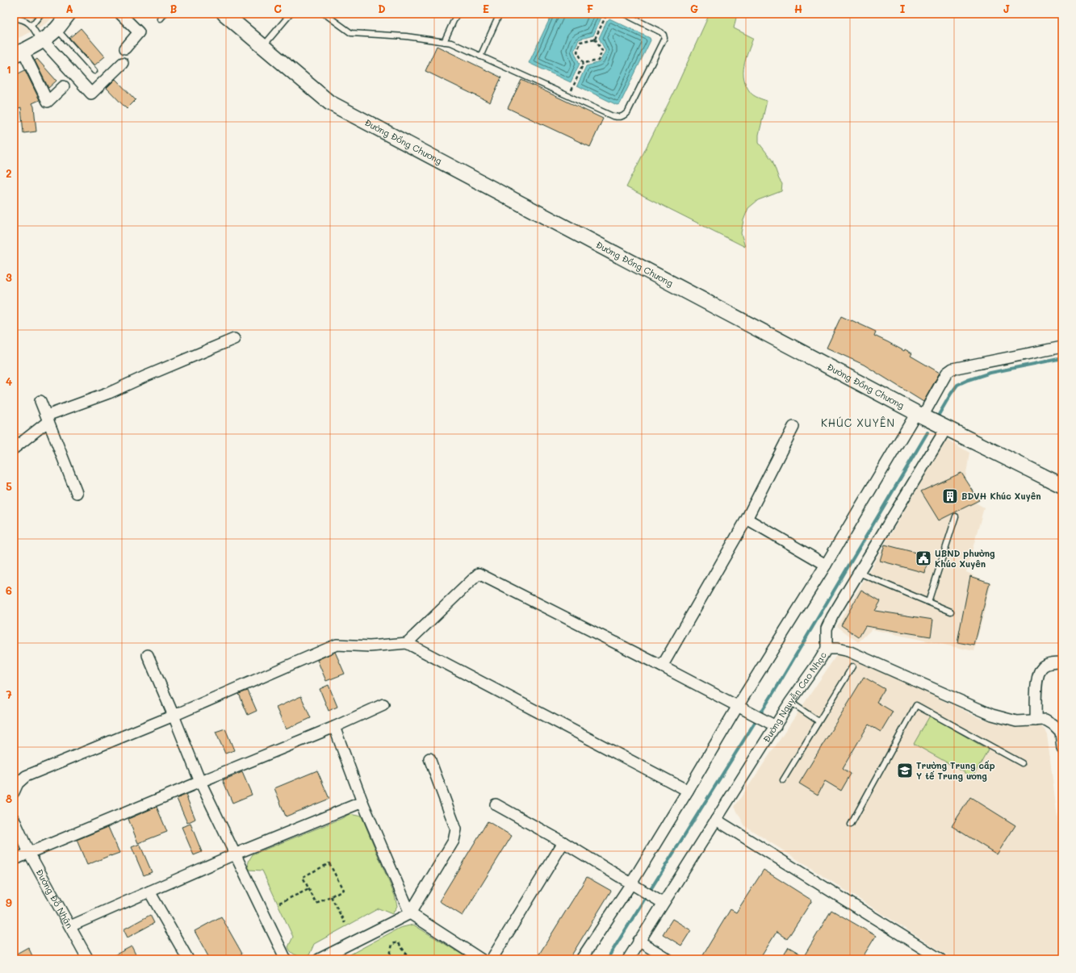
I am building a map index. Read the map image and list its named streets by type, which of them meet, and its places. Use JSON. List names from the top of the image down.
{
  "streets": {
    "street": ["Đường Đồng Chương", "Đường Nguyễn Cao Nhạc", "Đường Đỗ Nhân"]
  },
  "crossings": [
    ["Đường Đồng Chương", "Đường Nguyễn Cao Nhạc"]
  ],
  "districts": ["KHÚC XUYÊN"],
  "places": {
    "building": ["BDVH Khúc Xuyên"],
    "public building": ["UBND phường Khúc Xuyên"],
    "school or university": ["Trường Trung cấp Y tế Trung ương"]
  },
  "grid": {
    "columns": [
      "A",
      "B",
      "C",
      "D",
      "E",
      "F",
      "G",
      "H",
      "I",
      "J"
    ],
    "rows": [
      "1",
      "2",
      "3",
      "4",
      "5",
      "6",
      "7",
      "8",
      "9"
    ]
  }
}
